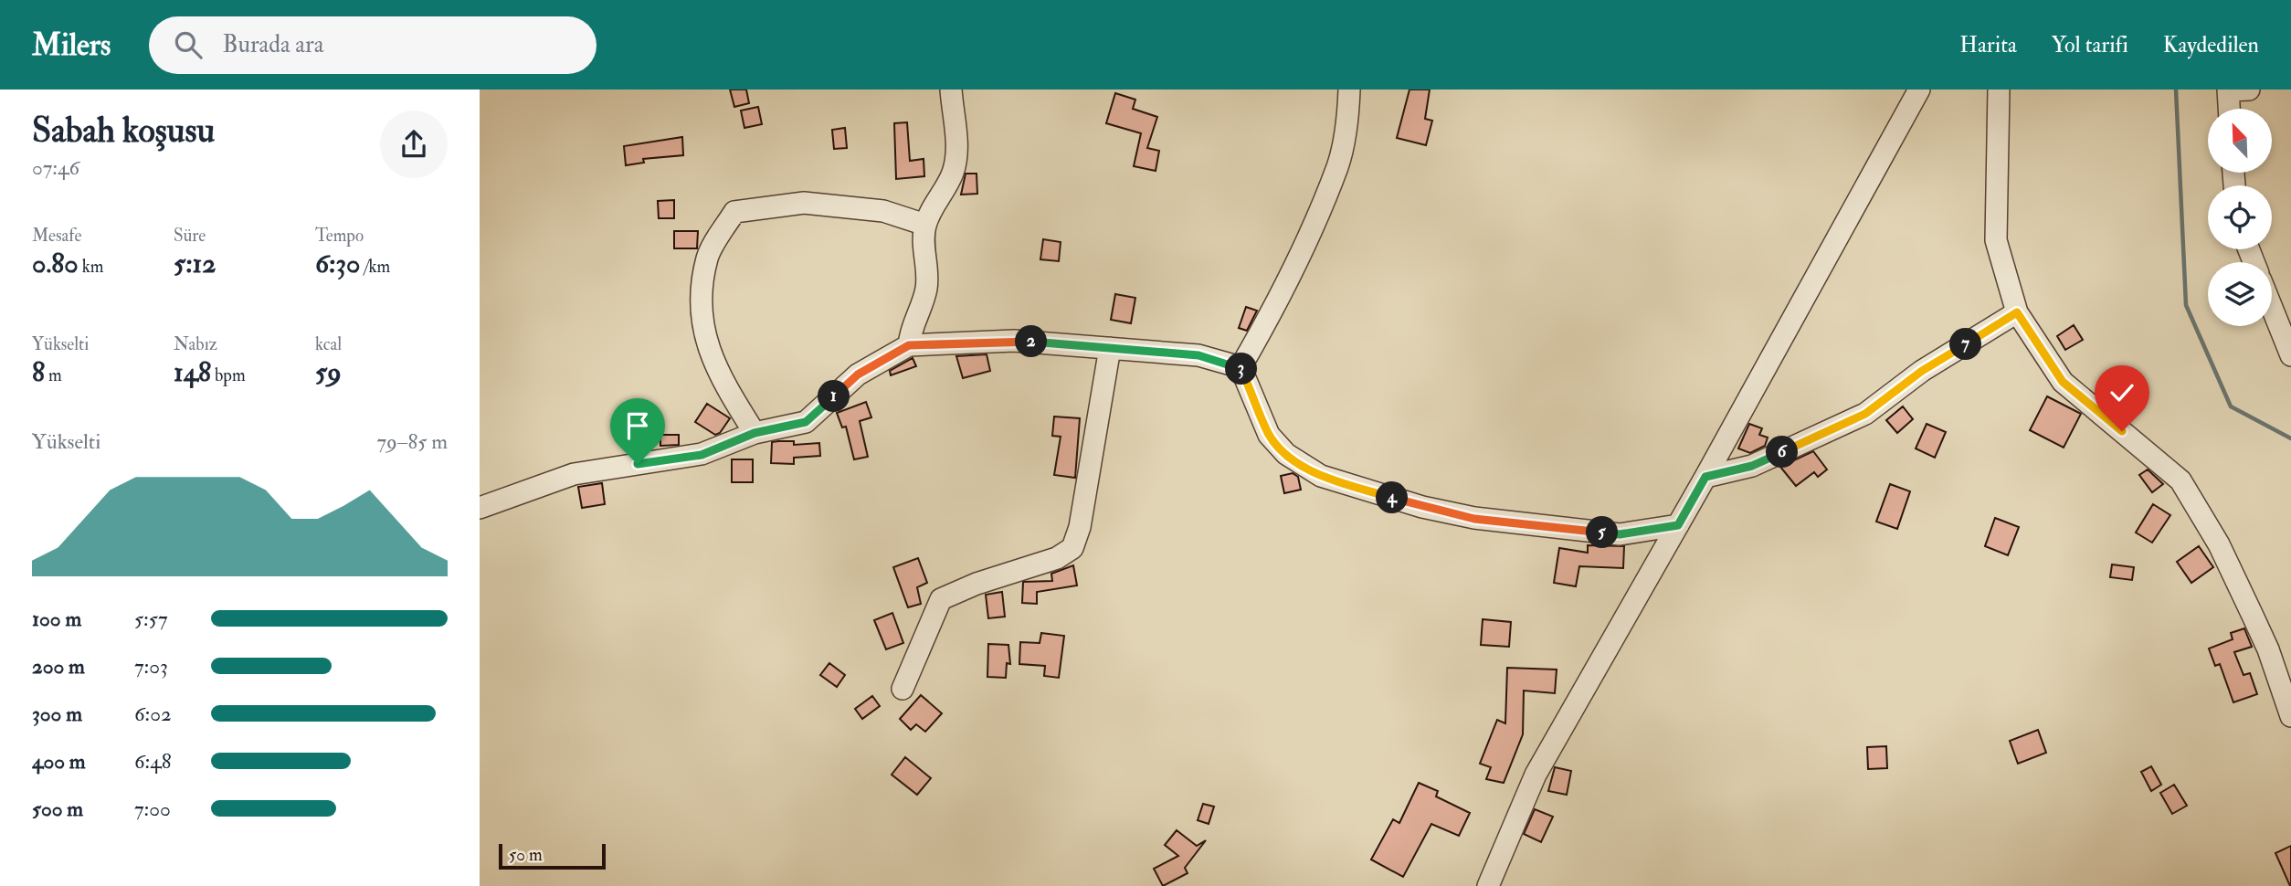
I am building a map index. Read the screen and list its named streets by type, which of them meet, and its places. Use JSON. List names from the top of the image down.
{
  "scale_bar": "50 m",
  "north": "top left",
  "page": {
    "header": "Milers",
    "search": "Burada ara",
    "nav": ["Harita", "Yol tarifi", "Kaydedilen"],
    "heading": ["Sabah koşusu", "07:46"],
    "stats": [
      ["Mesafe", "0.80 km"],
      ["Süre", "5:12"],
      ["Tempo", "6:30 /km"],
      ["Yükselti", "8 m"],
      ["Nabız", "148 bpm"],
      ["kcal", "59"]
    ],
    "pins": [
      "2",
      "7",
      "3",
      "1",
      "6",
      "4",
      "5"
    ],
    "chart": ["Yükselti", "79–85 m"],
    "list": [
      {
        "name": "100 m",
        "note": "5:57"
      },
      {
        "name": "200 m",
        "note": "7:03"
      },
      {
        "name": "300 m",
        "note": "6:02"
      },
      {
        "name": "400 m",
        "note": "6:48"
      },
      {
        "name": "500 m",
        "note": "7:00"
      }
    ],
    "scale": "50 m"
  }
}
